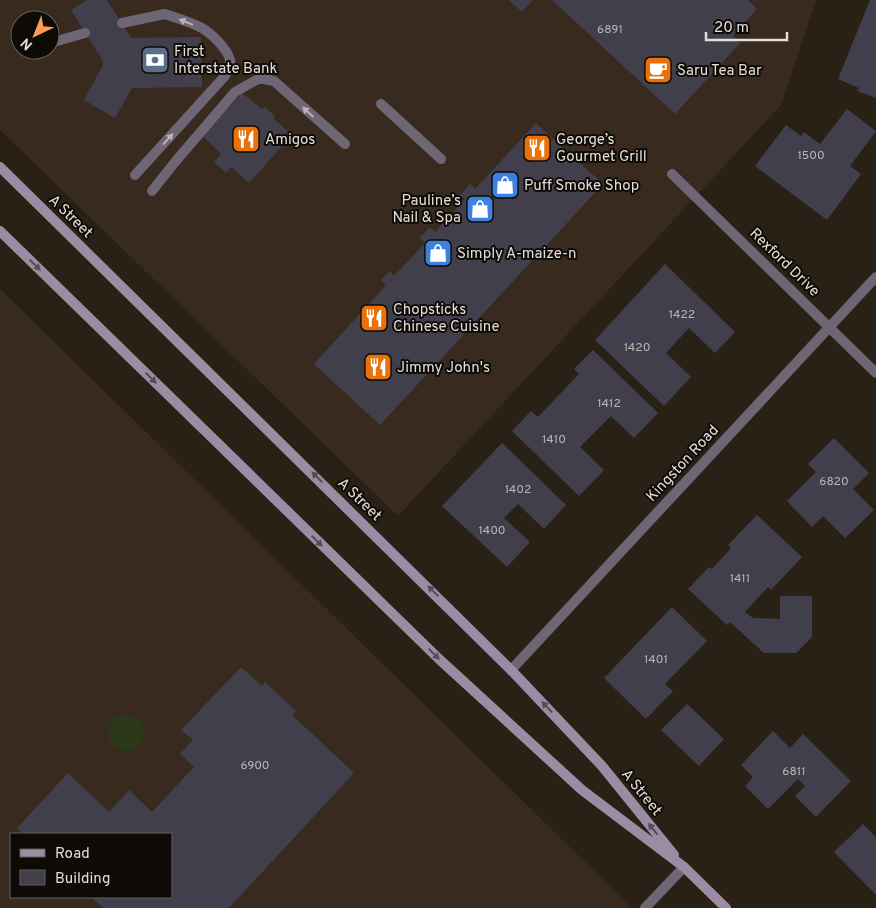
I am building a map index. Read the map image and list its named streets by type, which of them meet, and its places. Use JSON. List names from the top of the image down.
{
  "streets": {
    "main road": ["A Street"],
    "street": ["Rexford Drive", "Kingston Road"]
  },
  "crossings": [
    ["A Street", "Kingston Road"],
    ["Rexford Drive", "Kingston Road"]
  ],
  "places": {
    "bank": ["First Interstate Bank"],
    "cafe": ["Saru Tea Bar"],
    "restaurant": [
      "Amigos",
      "George’s Gourmet Grill",
      "Chopsticks Chinese Cuisine",
      "Jimmy John's"
    ],
    "shop": ["Puff Smoke Shop", "Pauline’s Nail & Spa", "Simply A-maize-n"]
  },
  "house_numbers": [
    "6891",
    "1500",
    "1422",
    "1420",
    "1412",
    "1410",
    "6820",
    "1402",
    "1400",
    "1411",
    "1401",
    "6900",
    "6811"
  ],
  "legend": ["Road", "Building"],
  "scale_bar": "20 m",
  "north": "bottom left"
}
